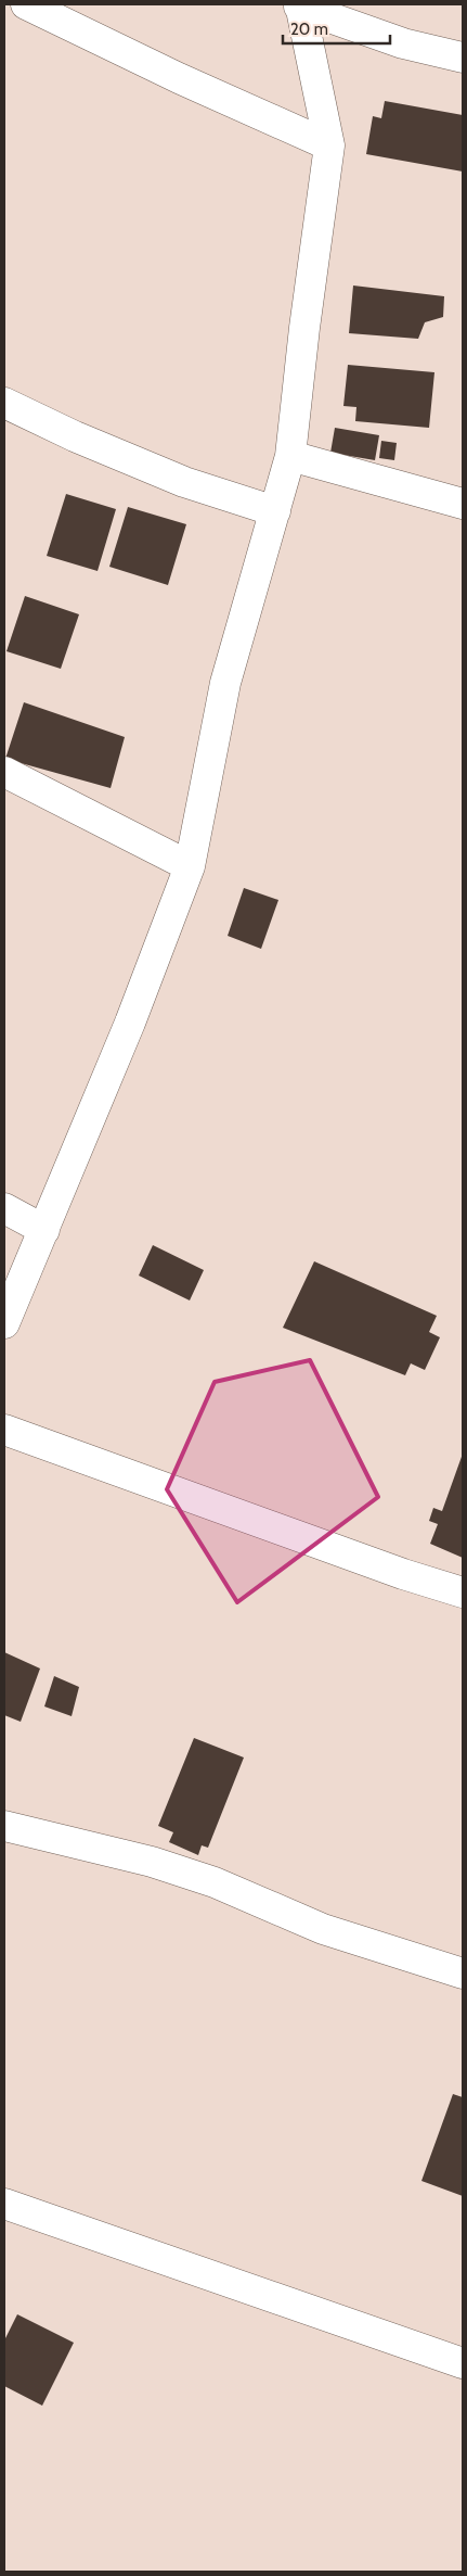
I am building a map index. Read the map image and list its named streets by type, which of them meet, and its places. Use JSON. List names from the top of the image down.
{
  "scale_bar": "20 m"
}
